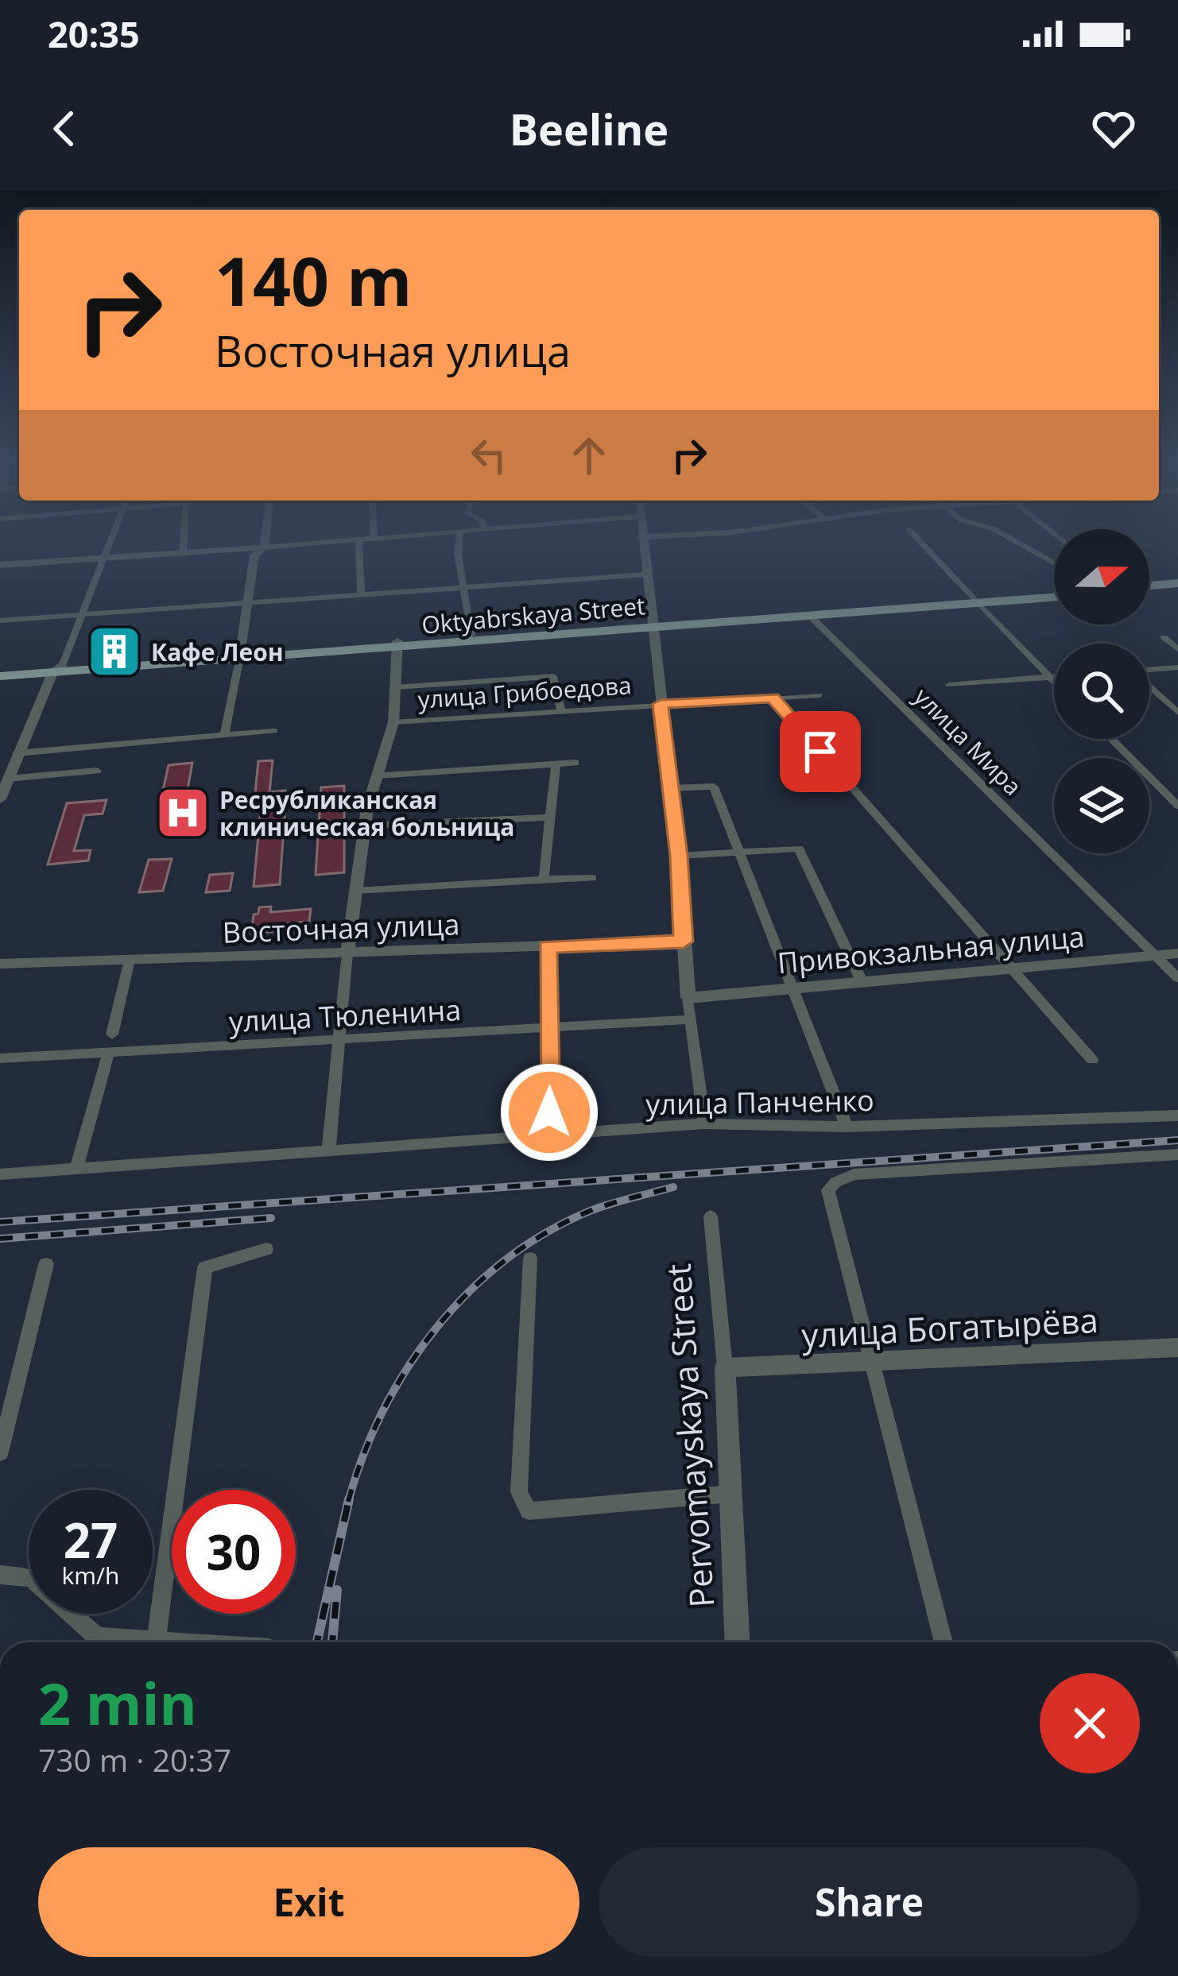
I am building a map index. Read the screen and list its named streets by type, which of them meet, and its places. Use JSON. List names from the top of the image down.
{
  "streets": {
    "main road": ["Oktyabrskaya Street"],
    "street": [
      "улица Грибоедова",
      "улица Мира",
      "Восточная улица",
      "Привокзальная улица",
      "улица Тюленина",
      "улица Панченко",
      "улица Богатырёва",
      "Pervomayskaya Street"
    ]
  },
  "crossings": [
    ["Oktyabrskaya Street", "улица Мира"],
    ["улица Мира", "Привокзальная улица"],
    ["улица Богатырёва", "Pervomayskaya Street"]
  ],
  "places": {
    "building": ["Кафе Леон"],
    "hospital": ["Ресрубликанская клиническая больница"]
  },
  "north": "right",
  "page": {
    "status": "20:35",
    "header": "Beeline",
    "turn": ["140 m", "Восточная улица"],
    "speed": "27 km/h",
    "limit": "30",
    "heading": ["2 min", "730 m · 20:37"],
    "buttons": ["Exit", "Share"]
  }
}
